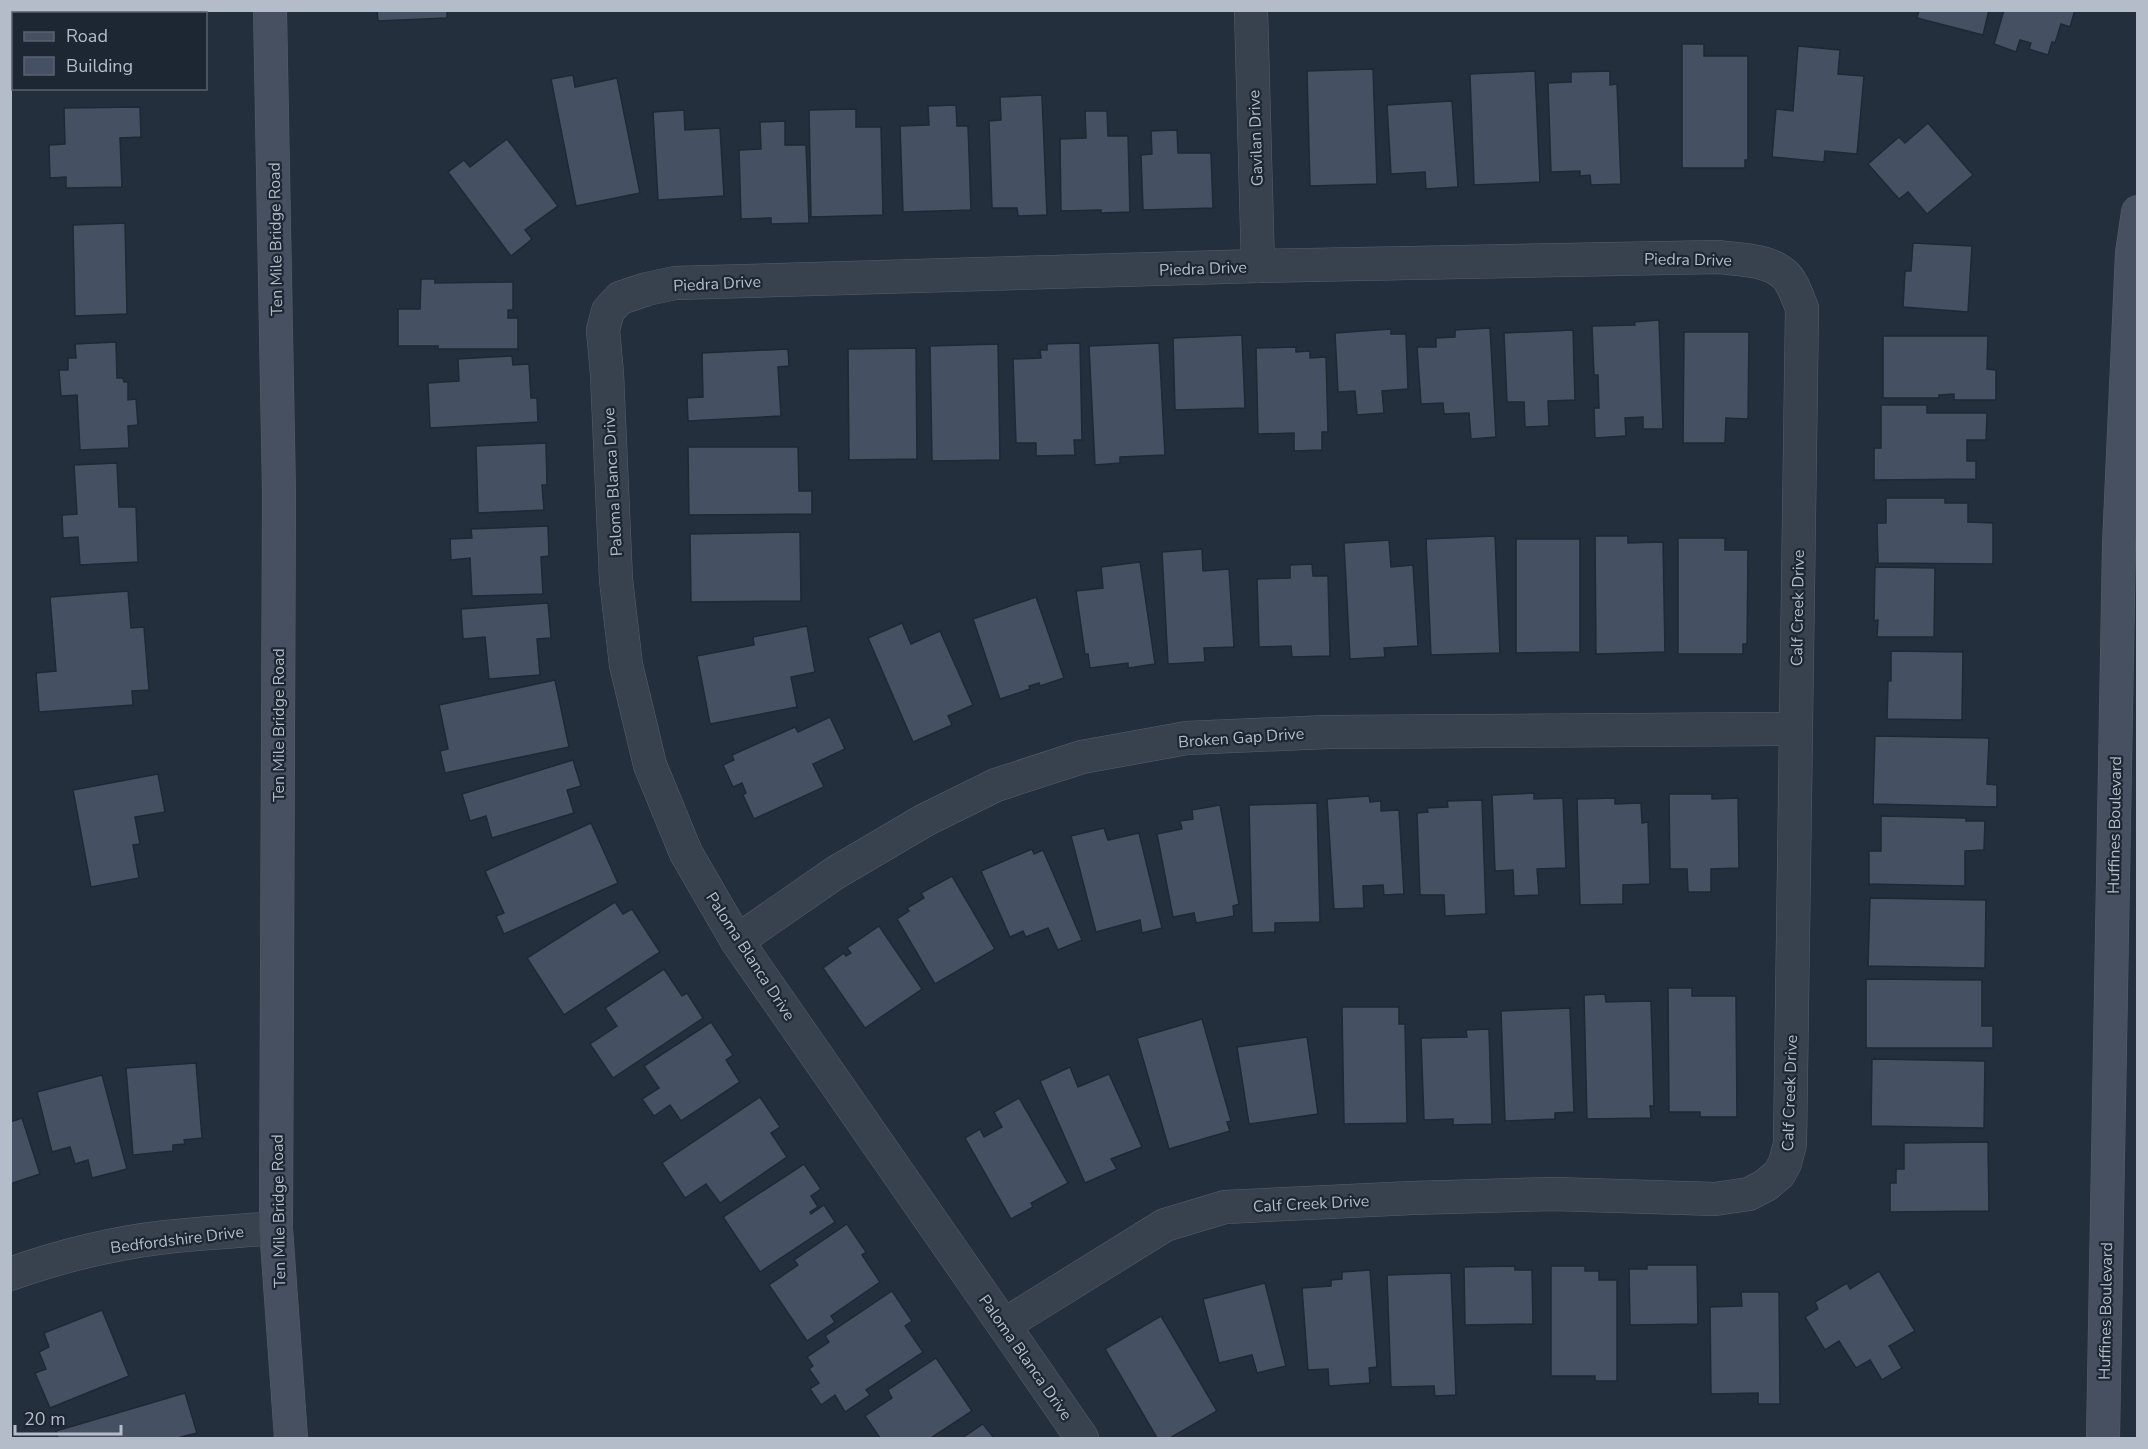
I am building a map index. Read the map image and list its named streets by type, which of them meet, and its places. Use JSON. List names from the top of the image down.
{
  "streets": {
    "street": [
      "Gavilan Drive",
      "Ten Mile Bridge Road",
      "Piedra Drive",
      "Paloma Blanca Drive",
      "Calf Creek Drive",
      "Broken Gap Drive",
      "Huffines Boulevard",
      "Bedfordshire Drive"
    ]
  },
  "crossings": [
    ["Gavilan Drive", "Piedra Drive"],
    ["Ten Mile Bridge Road", "Bedfordshire Drive"],
    ["Piedra Drive", "Paloma Blanca Drive"],
    ["Piedra Drive", "Calf Creek Drive"],
    ["Paloma Blanca Drive", "Calf Creek Drive"],
    ["Paloma Blanca Drive", "Broken Gap Drive"],
    ["Calf Creek Drive", "Broken Gap Drive"]
  ],
  "legend": ["Road", "Building"],
  "scale_bar": "20 m"
}
